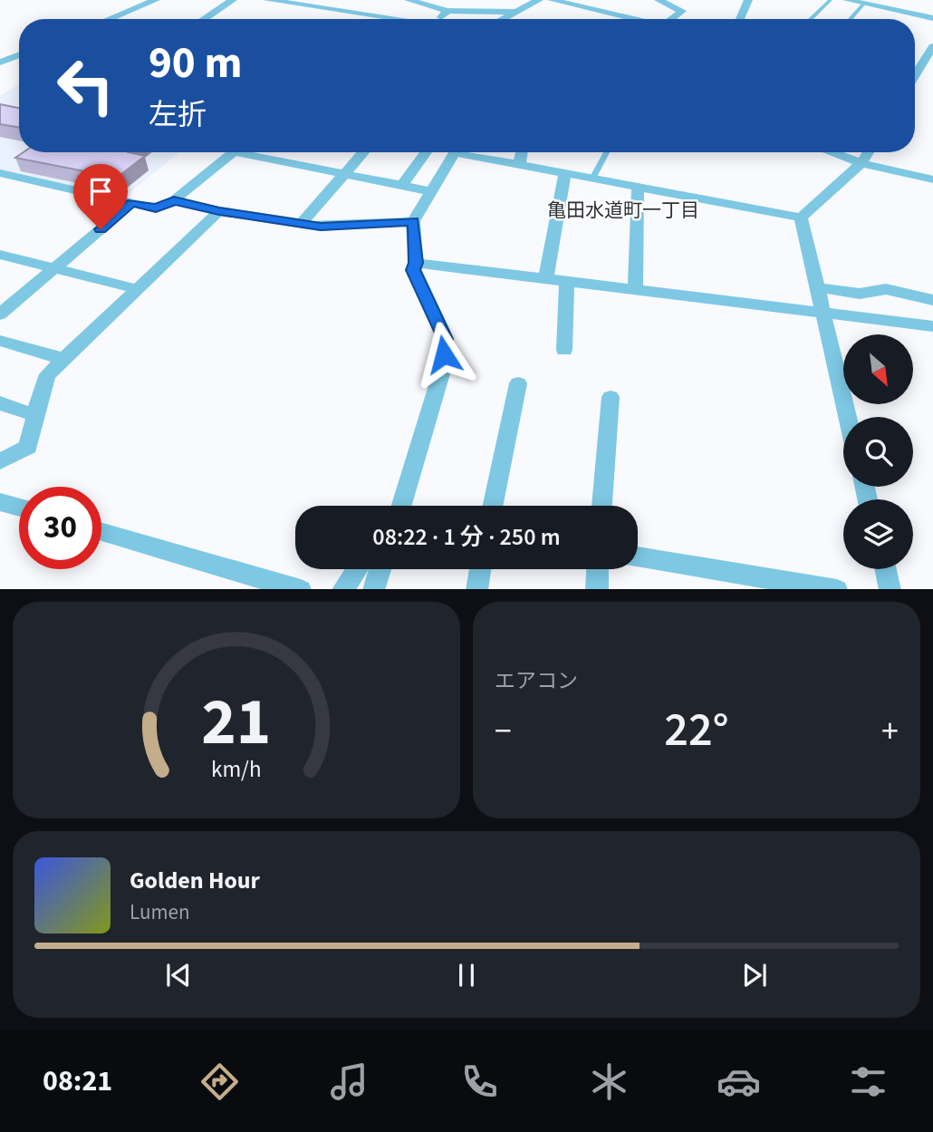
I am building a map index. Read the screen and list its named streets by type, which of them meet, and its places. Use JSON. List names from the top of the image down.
{
  "districts": ["亀田水道町一丁目"],
  "north": "bottom right",
  "page": {
    "turn": ["90 m", "左折"],
    "limit": "30",
    "trip": "08:22 · 1 分 · 250 m",
    "tile": "エアコン",
    "heat": ["−", "22°", "+"],
    "song": ["Golden Hour", "Lumen"],
    "tabs": "08:21",
    "gauge": ["21", "km/h"]
  }
}
